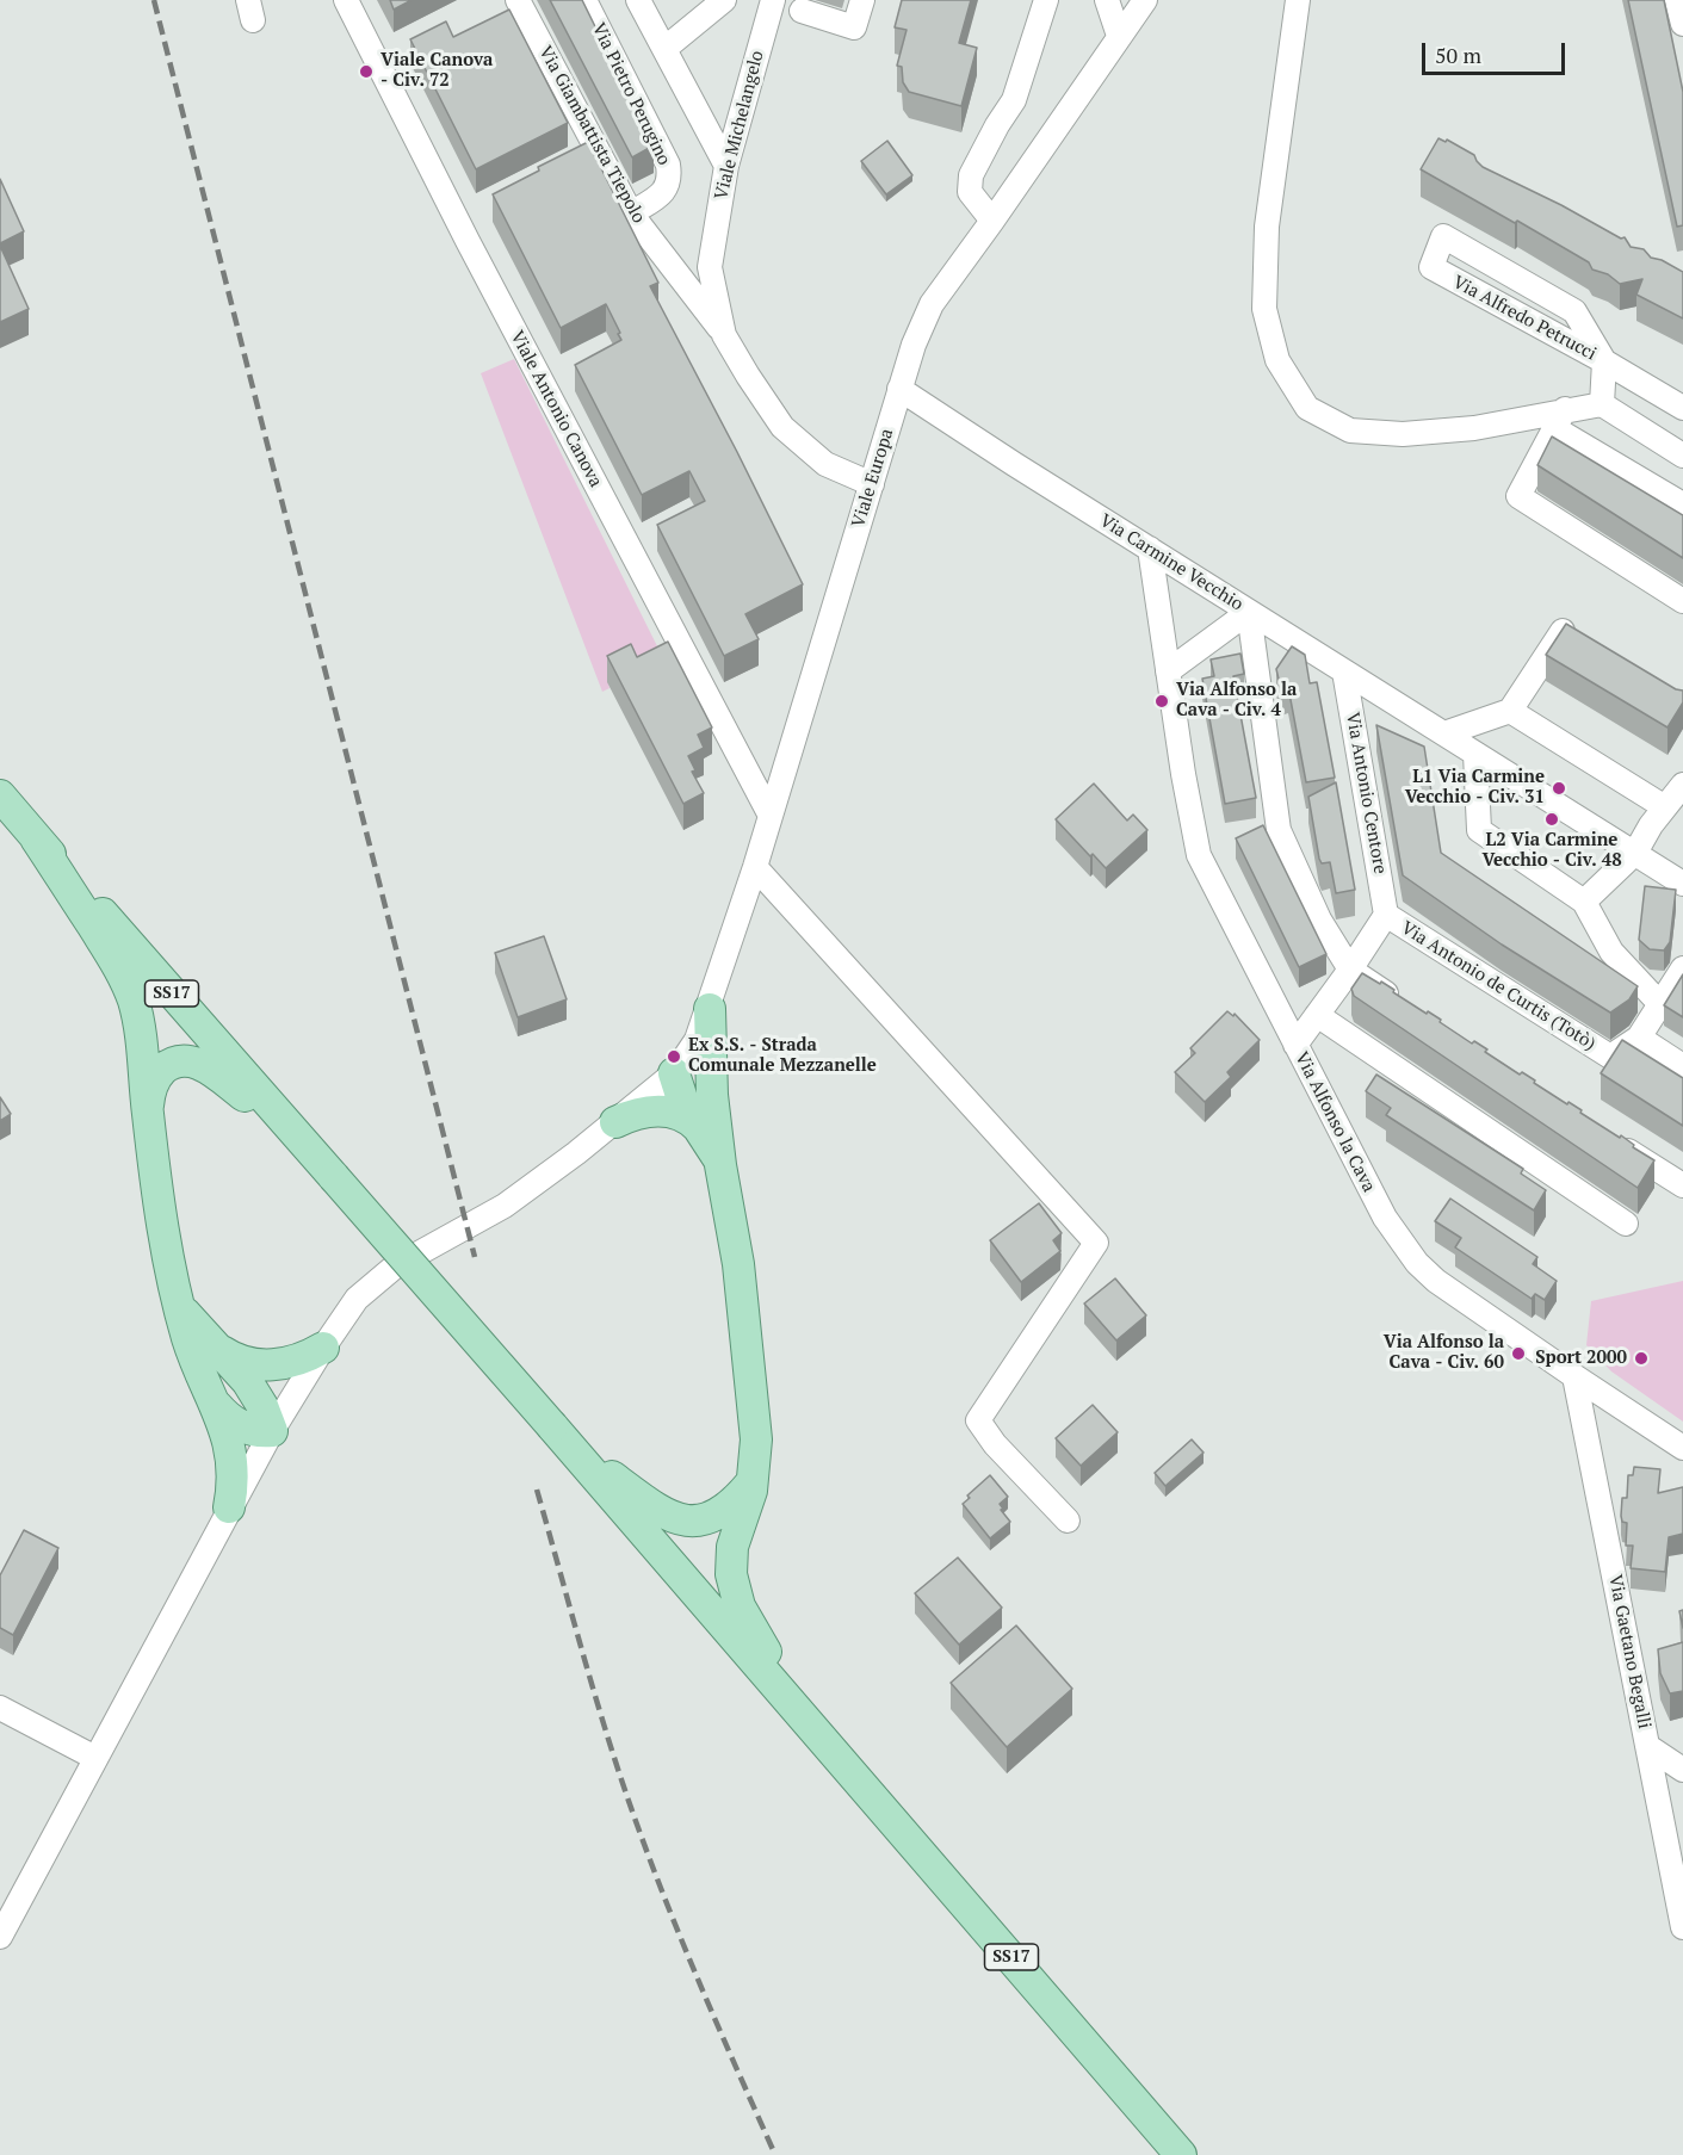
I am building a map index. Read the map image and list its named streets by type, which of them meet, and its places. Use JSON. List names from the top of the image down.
{
  "streets": {
    "main road": ["SS17"],
    "street": [
      "Via Pietro Perugino",
      "Viale Michelangelo",
      "Via Giambattista Tiepolo",
      "Via Alfredo Petrucci",
      "Viale Antonio Canova",
      "Viale Europa",
      "Via Carmine Vecchio",
      "Via Antonio Centore",
      "Via Antonio de Curtis (Totò)",
      "Via Alfonso la Cava",
      "Via Gaetano Begalli"
    ]
  },
  "crossings": [
    ["Via Pietro Perugino", "Via Giambattista Tiepolo"],
    ["Viale Michelangelo", "Via Giambattista Tiepolo"],
    ["Viale Michelangelo", "Viale Europa"],
    ["Viale Antonio Canova", "Viale Europa"],
    ["Viale Europa", "Via Carmine Vecchio"],
    ["Via Carmine Vecchio", "Via Antonio Centore"],
    ["Via Carmine Vecchio", "Via Alfonso la Cava"],
    ["Via Antonio Centore", "Via Antonio de Curtis (Totò)"],
    ["Via Alfonso la Cava", "Via Gaetano Begalli"]
  ],
  "places": [
    "Viale Canova - Civ. 72",
    "Via Alfonso la Cava - Civ. 4",
    "L1 Via Carmine Vecchio - Civ. 31",
    "L2 Via Carmine Vecchio - Civ. 48",
    "Ex S.S. - Strada Comunale Mezzanelle",
    "Via Alfonso la Cava - Civ. 60",
    "Sport 2000"
  ],
  "scale_bar": "50 m"
}
